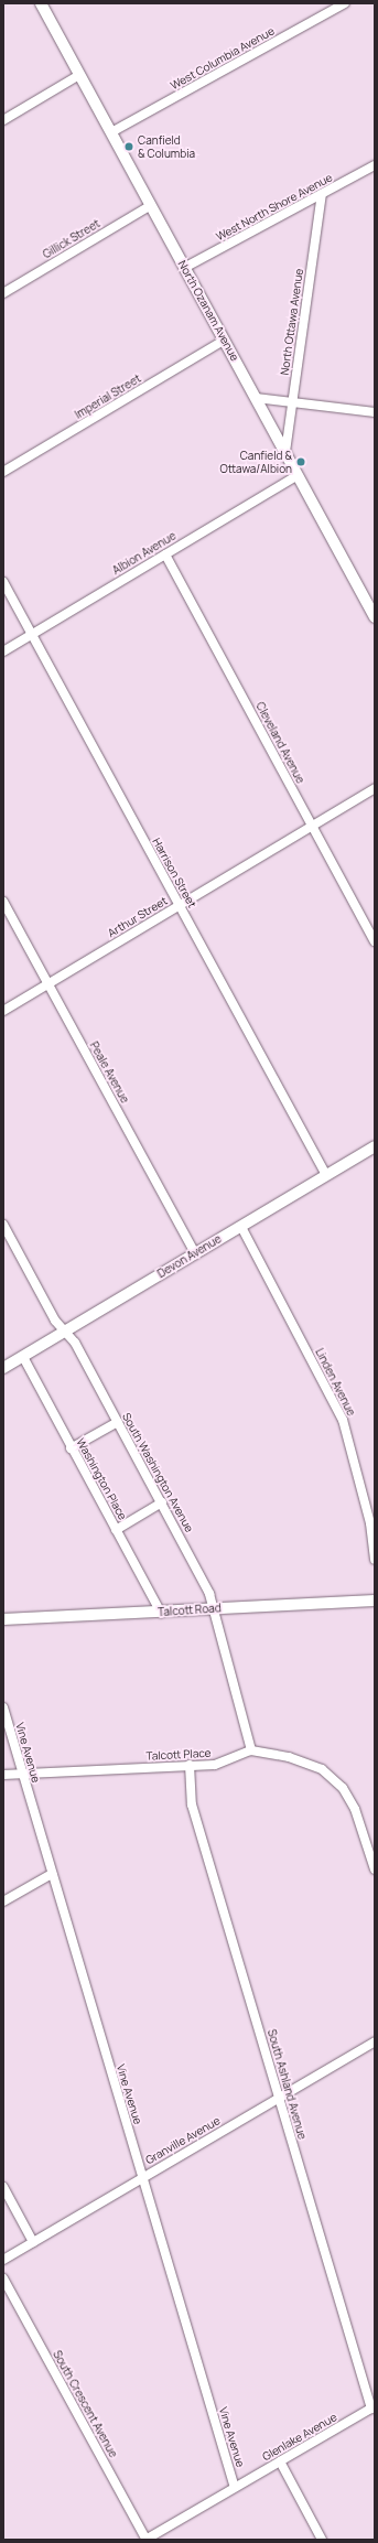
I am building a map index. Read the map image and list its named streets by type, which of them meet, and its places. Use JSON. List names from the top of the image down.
{
  "streets": {
    "street": [
      "West Columbia Avenue",
      "West North Shore Avenue",
      "Gillick Street",
      "North Ozanam Avenue",
      "North Ottawa Avenue",
      "Imperial Street",
      "Albion Avenue",
      "Cleveland Avenue",
      "Harrison Street",
      "Arthur Street",
      "Peale Avenue",
      "Devon Avenue",
      "Linden Avenue",
      "South Washington Avenue",
      "Washington Place",
      "Talcott Road",
      "Vine Avenue",
      "Talcott Place",
      "South Ashland Avenue",
      "Granville Avenue",
      "South Crescent Avenue",
      "Glenlake Avenue"
    ]
  },
  "crossings": [
    ["West Columbia Avenue", "North Ozanam Avenue"],
    ["West North Shore Avenue", "North Ozanam Avenue"],
    ["West North Shore Avenue", "North Ottawa Avenue"],
    ["Gillick Street", "North Ozanam Avenue"],
    ["North Ozanam Avenue", "North Ottawa Avenue"],
    ["North Ozanam Avenue", "Imperial Street"],
    ["North Ozanam Avenue", "Albion Avenue"],
    ["Albion Avenue", "Cleveland Avenue"],
    ["Albion Avenue", "Harrison Street"],
    ["Cleveland Avenue", "Arthur Street"],
    ["Harrison Street", "Arthur Street"],
    ["Harrison Street", "Devon Avenue"],
    ["Arthur Street", "Peale Avenue"],
    ["Peale Avenue", "Devon Avenue"],
    ["Devon Avenue", "Linden Avenue"],
    ["Devon Avenue", "South Washington Avenue"],
    ["Devon Avenue", "Washington Place"],
    ["South Washington Avenue", "Talcott Road"],
    ["South Washington Avenue", "Talcott Place"],
    ["Washington Place", "Talcott Road"],
    ["Vine Avenue", "Talcott Place"],
    ["Vine Avenue", "Granville Avenue"],
    ["Vine Avenue", "Glenlake Avenue"],
    ["Talcott Place", "South Ashland Avenue"],
    ["South Ashland Avenue", "Granville Avenue"],
    ["South Ashland Avenue", "Glenlake Avenue"],
    ["South Crescent Avenue", "Glenlake Avenue"]
  ],
  "places": ["Canfield & Columbia", "Canfield & Ottawa/Albion"]
}
